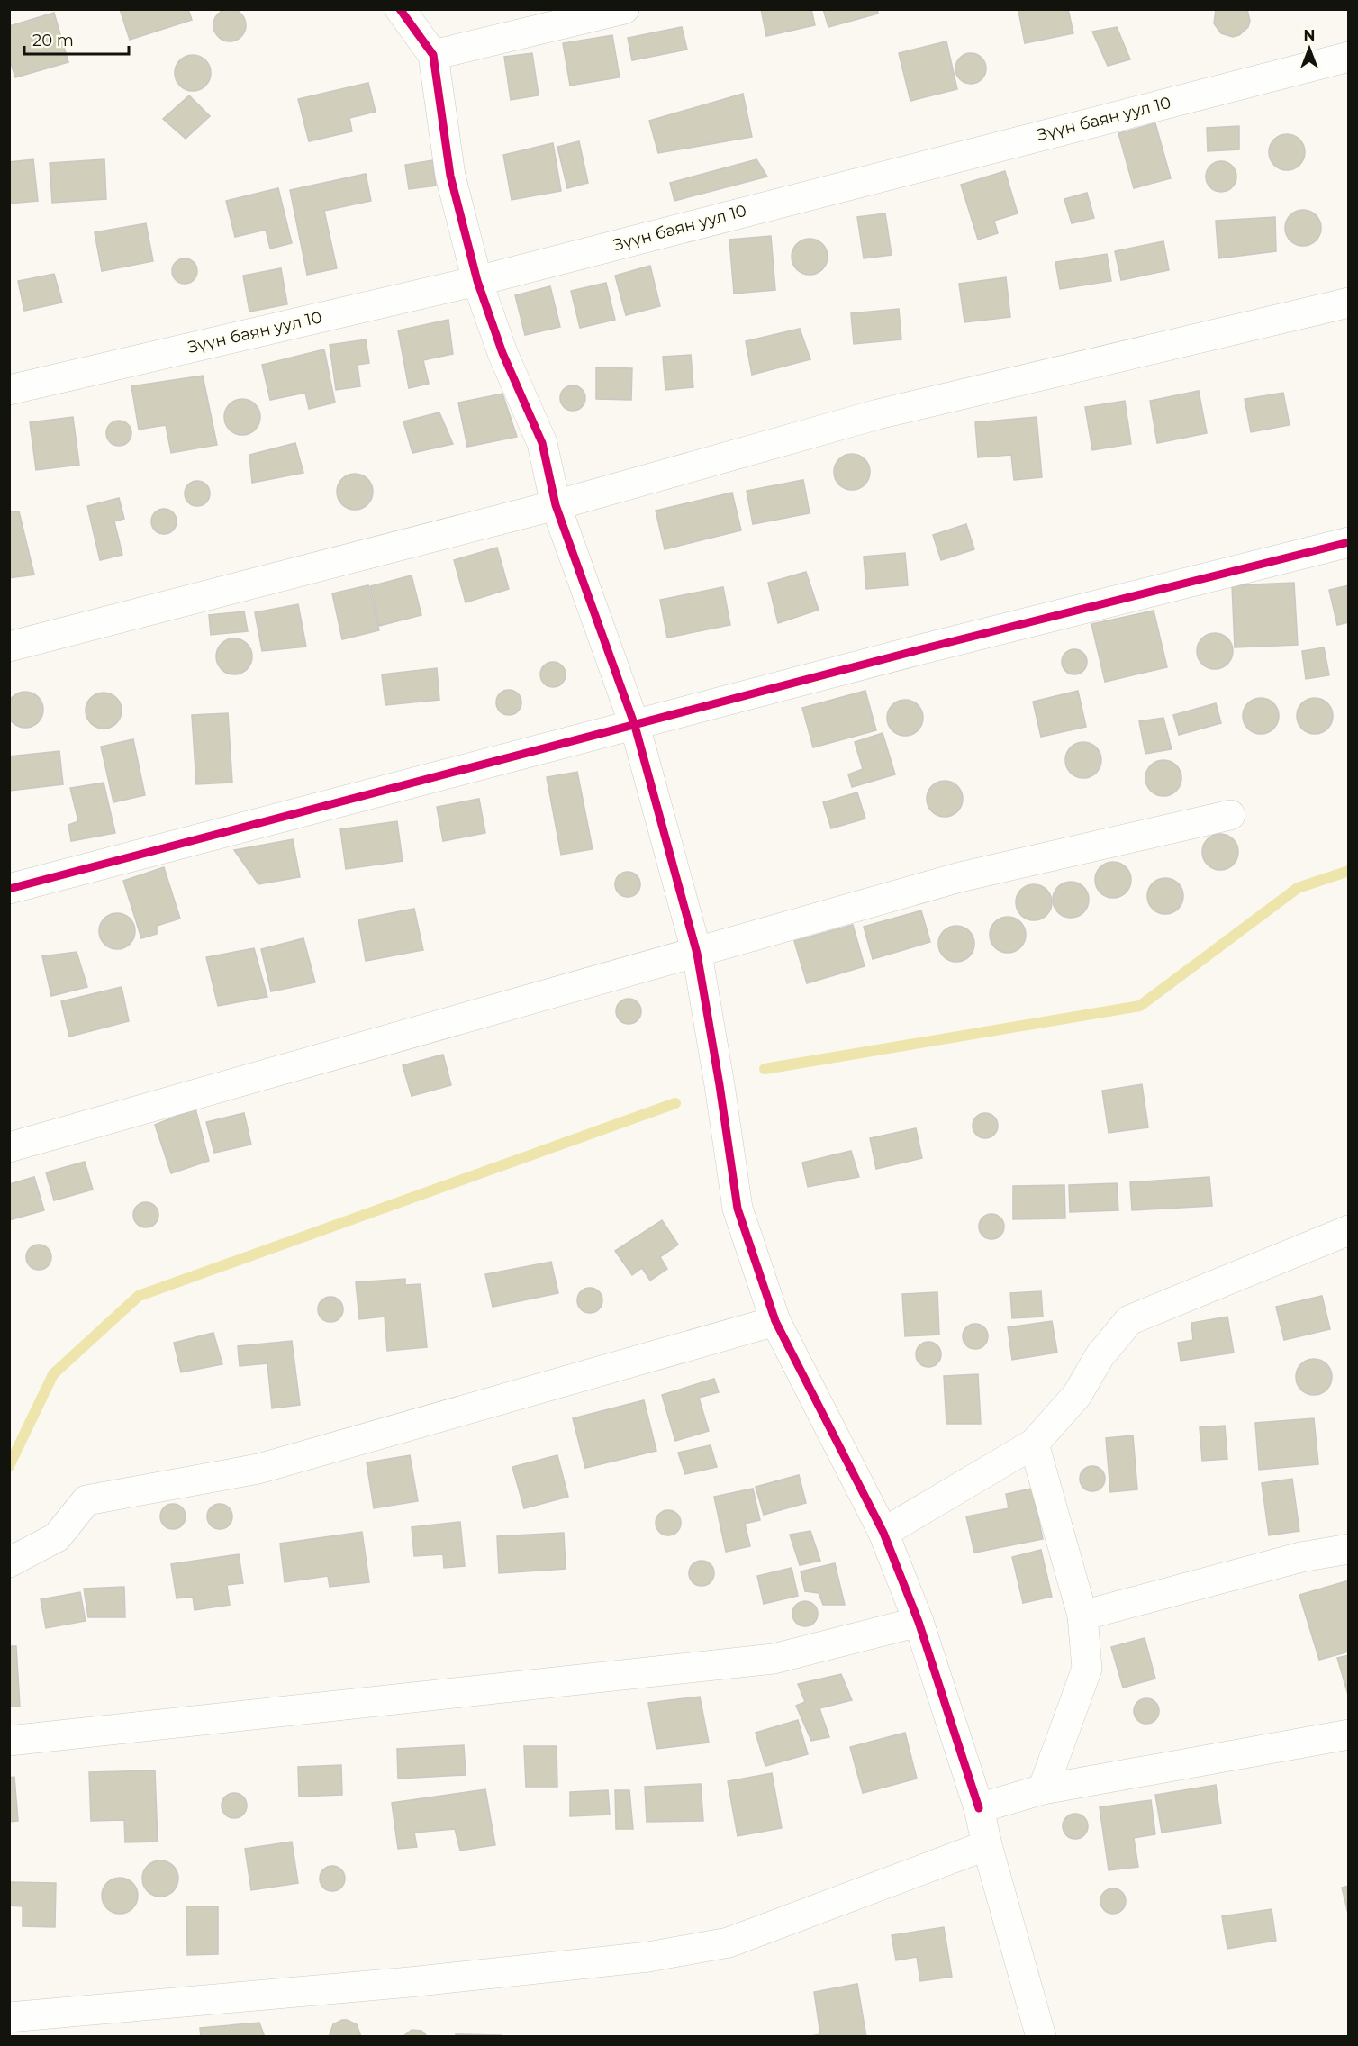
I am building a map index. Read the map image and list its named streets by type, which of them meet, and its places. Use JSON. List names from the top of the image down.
{
  "streets": {
    "street": ["Зүүн баян уул 10"]
  },
  "scale_bar": "20 m",
  "north": "top"
}
